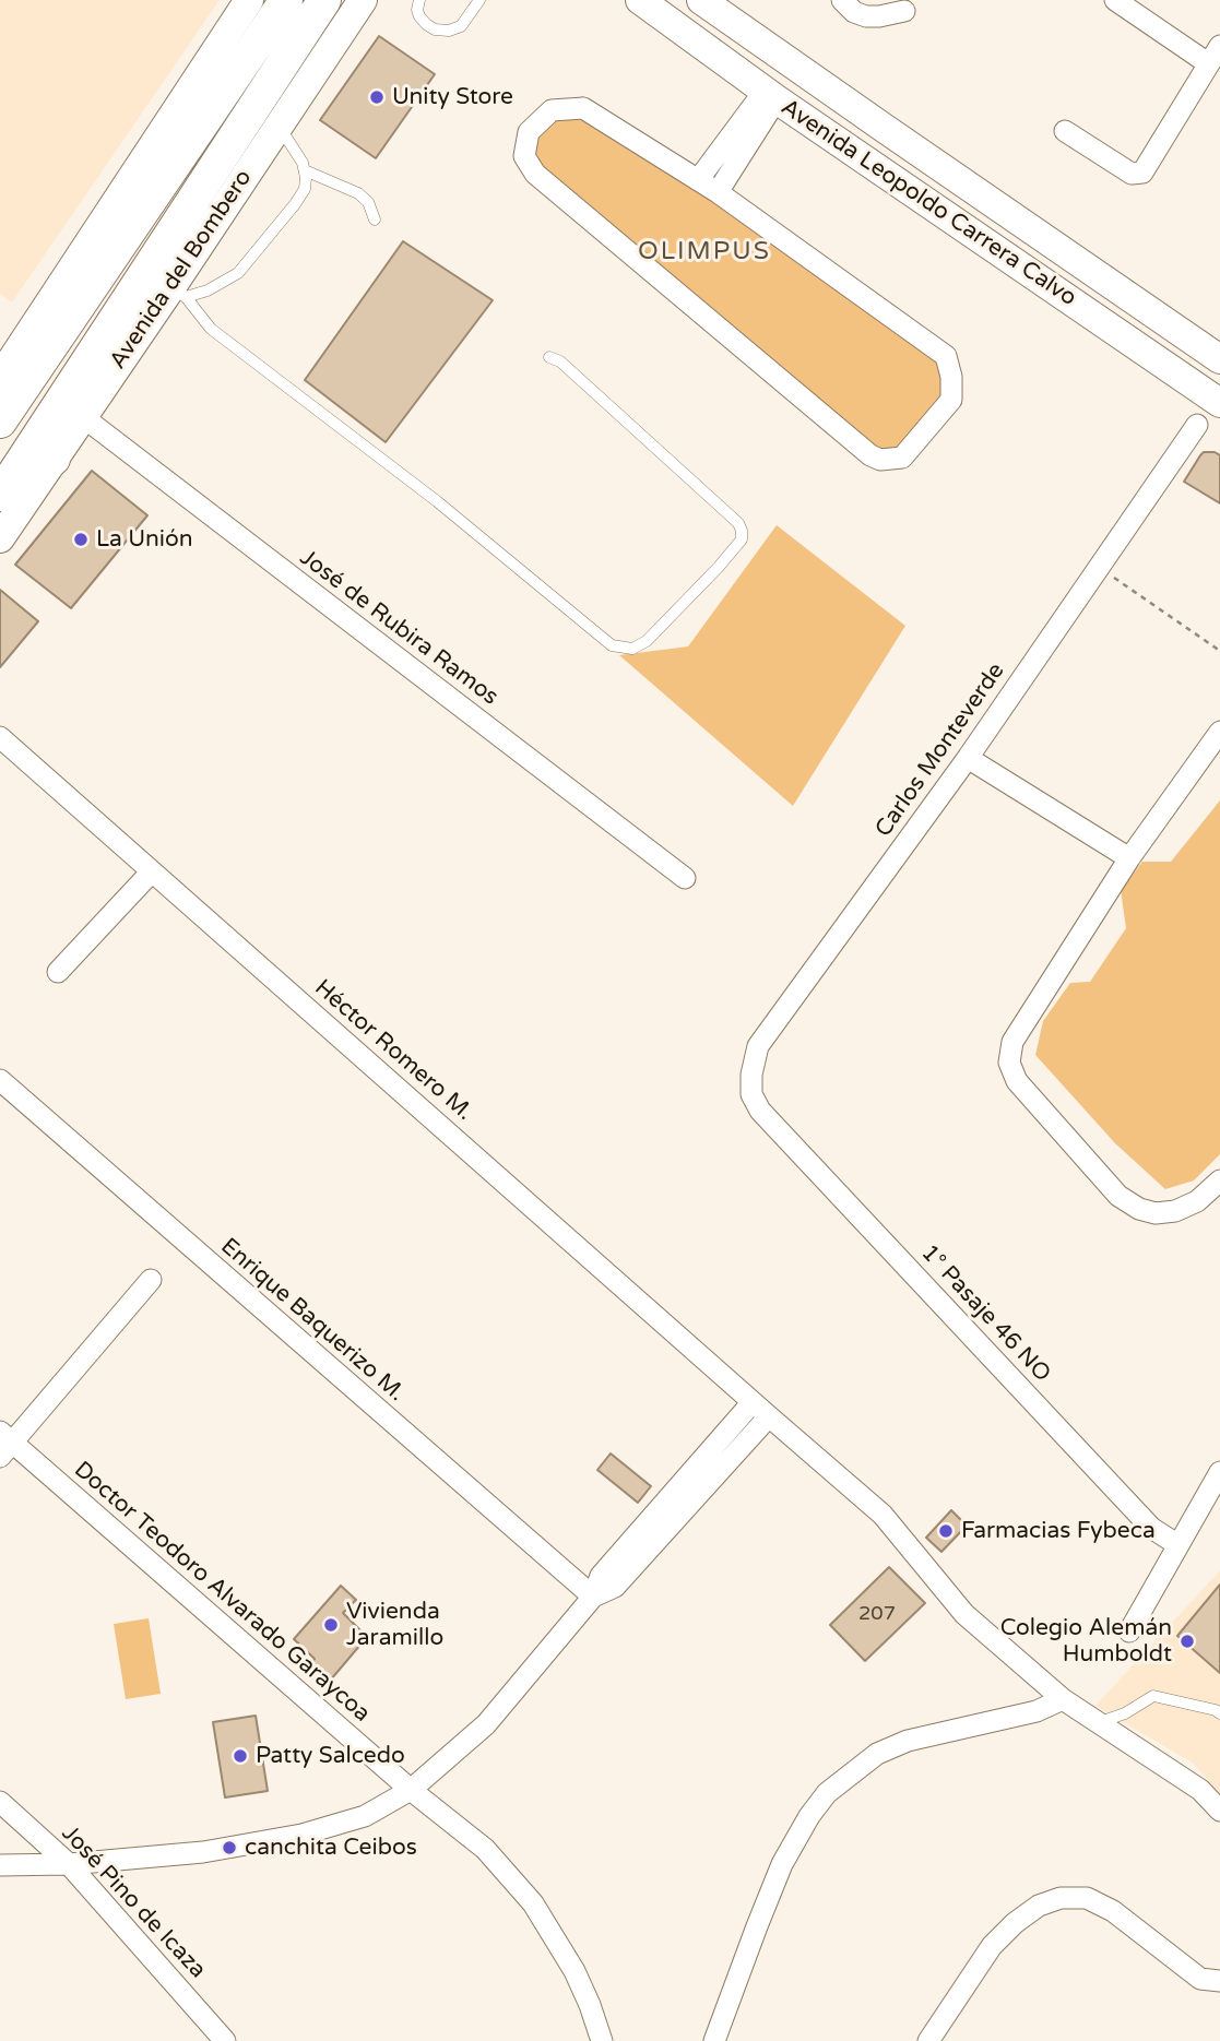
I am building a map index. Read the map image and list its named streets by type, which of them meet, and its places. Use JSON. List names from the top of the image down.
{
  "streets": {
    "main road": ["Avenida Leopoldo Carrera Calvo", "Avenida del Bombero"],
    "street": [
      "José de Rubira Ramos",
      "Carlos Monteverde",
      "Héctor Romero M.",
      "1° Pasaje 46 NO",
      "Enrique Baquerizo M.",
      "Doctor Teodoro Alvarado Garaycoa",
      "José Pino de Icaza"
    ]
  },
  "crossings": [
    ["Avenida del Bombero", "José de Rubira Ramos"],
    ["Carlos Monteverde", "1° Pasaje 46 NO"]
  ],
  "districts": ["OLIMPUS"],
  "places": [
    "Unity Store",
    "La Unión",
    "Farmacias Fybeca",
    "Vivienda Jaramillo",
    "Colegio Alemán Humboldt",
    "Patty Salcedo",
    "canchita Ceibos"
  ],
  "house_numbers": ["207"]
}
